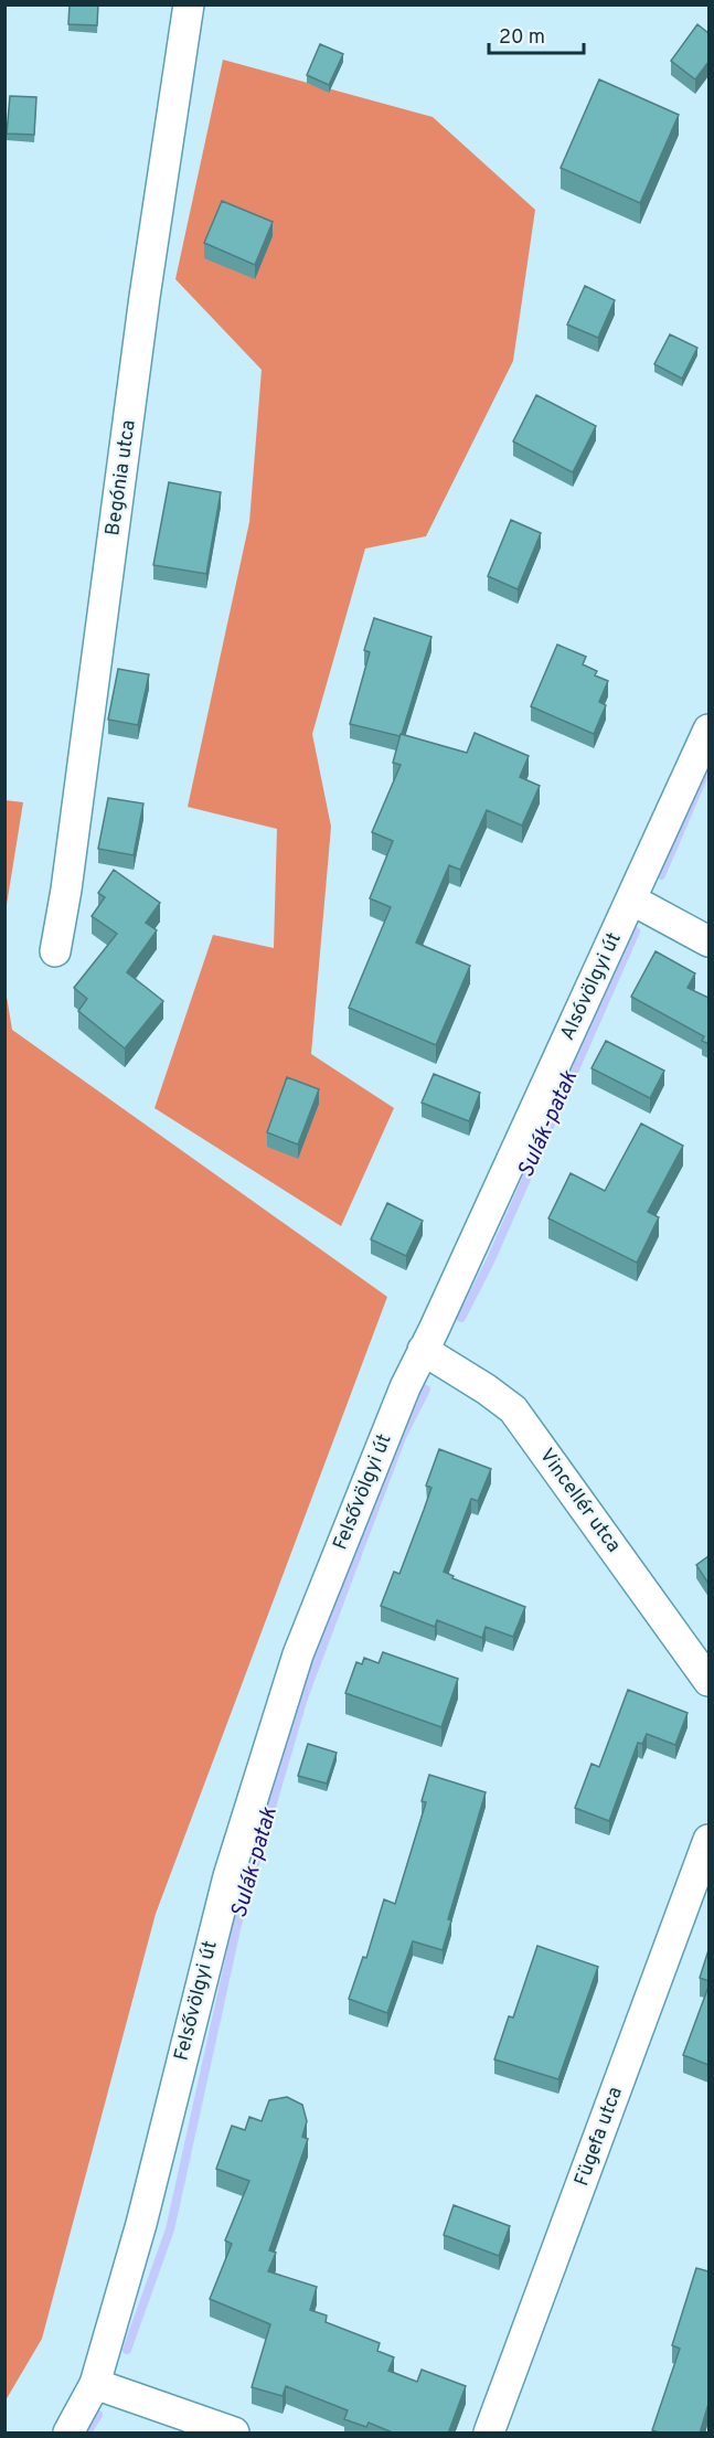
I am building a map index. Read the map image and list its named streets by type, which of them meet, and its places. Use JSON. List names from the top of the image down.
{
  "streets": {
    "street": [
      "Begónia utca",
      "Alsóvölgyi út",
      "Felsővölgyi út",
      "Vincellér utca",
      "Fügefa utca"
    ]
  },
  "crossings": [
    ["Alsóvölgyi út", "Felsővölgyi út"],
    ["Alsóvölgyi út", "Vincellér utca"],
    ["Felsővölgyi út", "Vincellér utca"]
  ],
  "water": ["Sulák-patak"],
  "scale_bar": "20 m"
}
